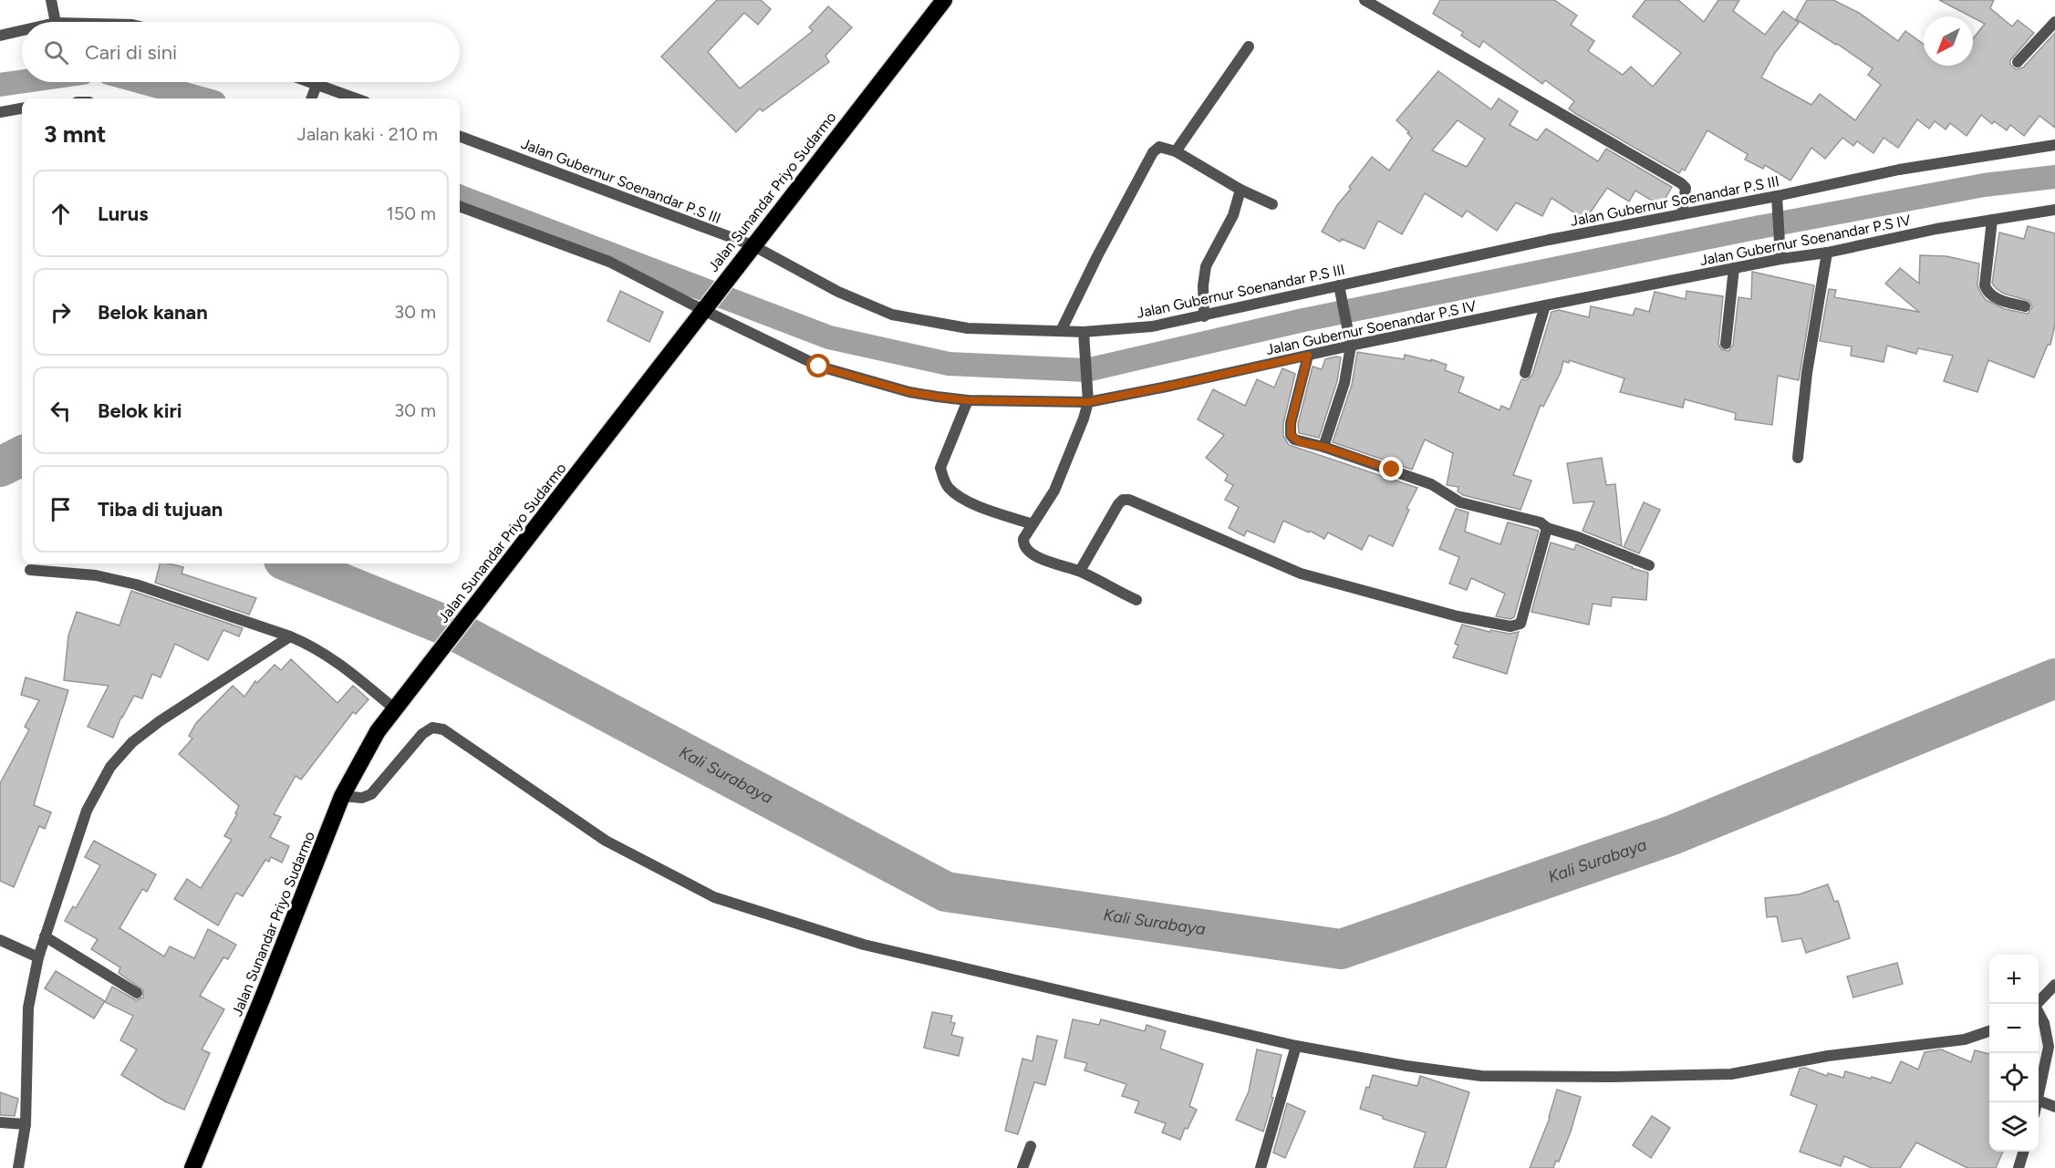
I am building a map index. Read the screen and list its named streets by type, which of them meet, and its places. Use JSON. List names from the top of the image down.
{
  "streets": {
    "highway": ["Jalan Sunandar Priyo Sudarmo"],
    "street": ["Jalan Gubernur Soenandar P.S III", "Jalan Gubernur Soenandar P.S IV"]
  },
  "crossings": [
    ["Jalan Gubernur Soenandar P.S III", "Jalan Sunandar Priyo Sudarmo"],
    ["Jalan Sunandar Priyo Sudarmo", "Jalan Gubernur Soenandar P.S IV"]
  ],
  "water": ["Kali Surabaya"],
  "north": "bottom left",
  "page": {
    "search": "Cari di sini",
    "heading": ["3 mnt", "Jalan kaki · 210 m"],
    "list": [
      ["Lurus", "150 m"],
      ["Belok kanan", "30 m"],
      ["Belok kiri", "30 m"],
      "Tiba di tujuan"
    ],
    "map_buttons": ["+", "−"]
  }
}
